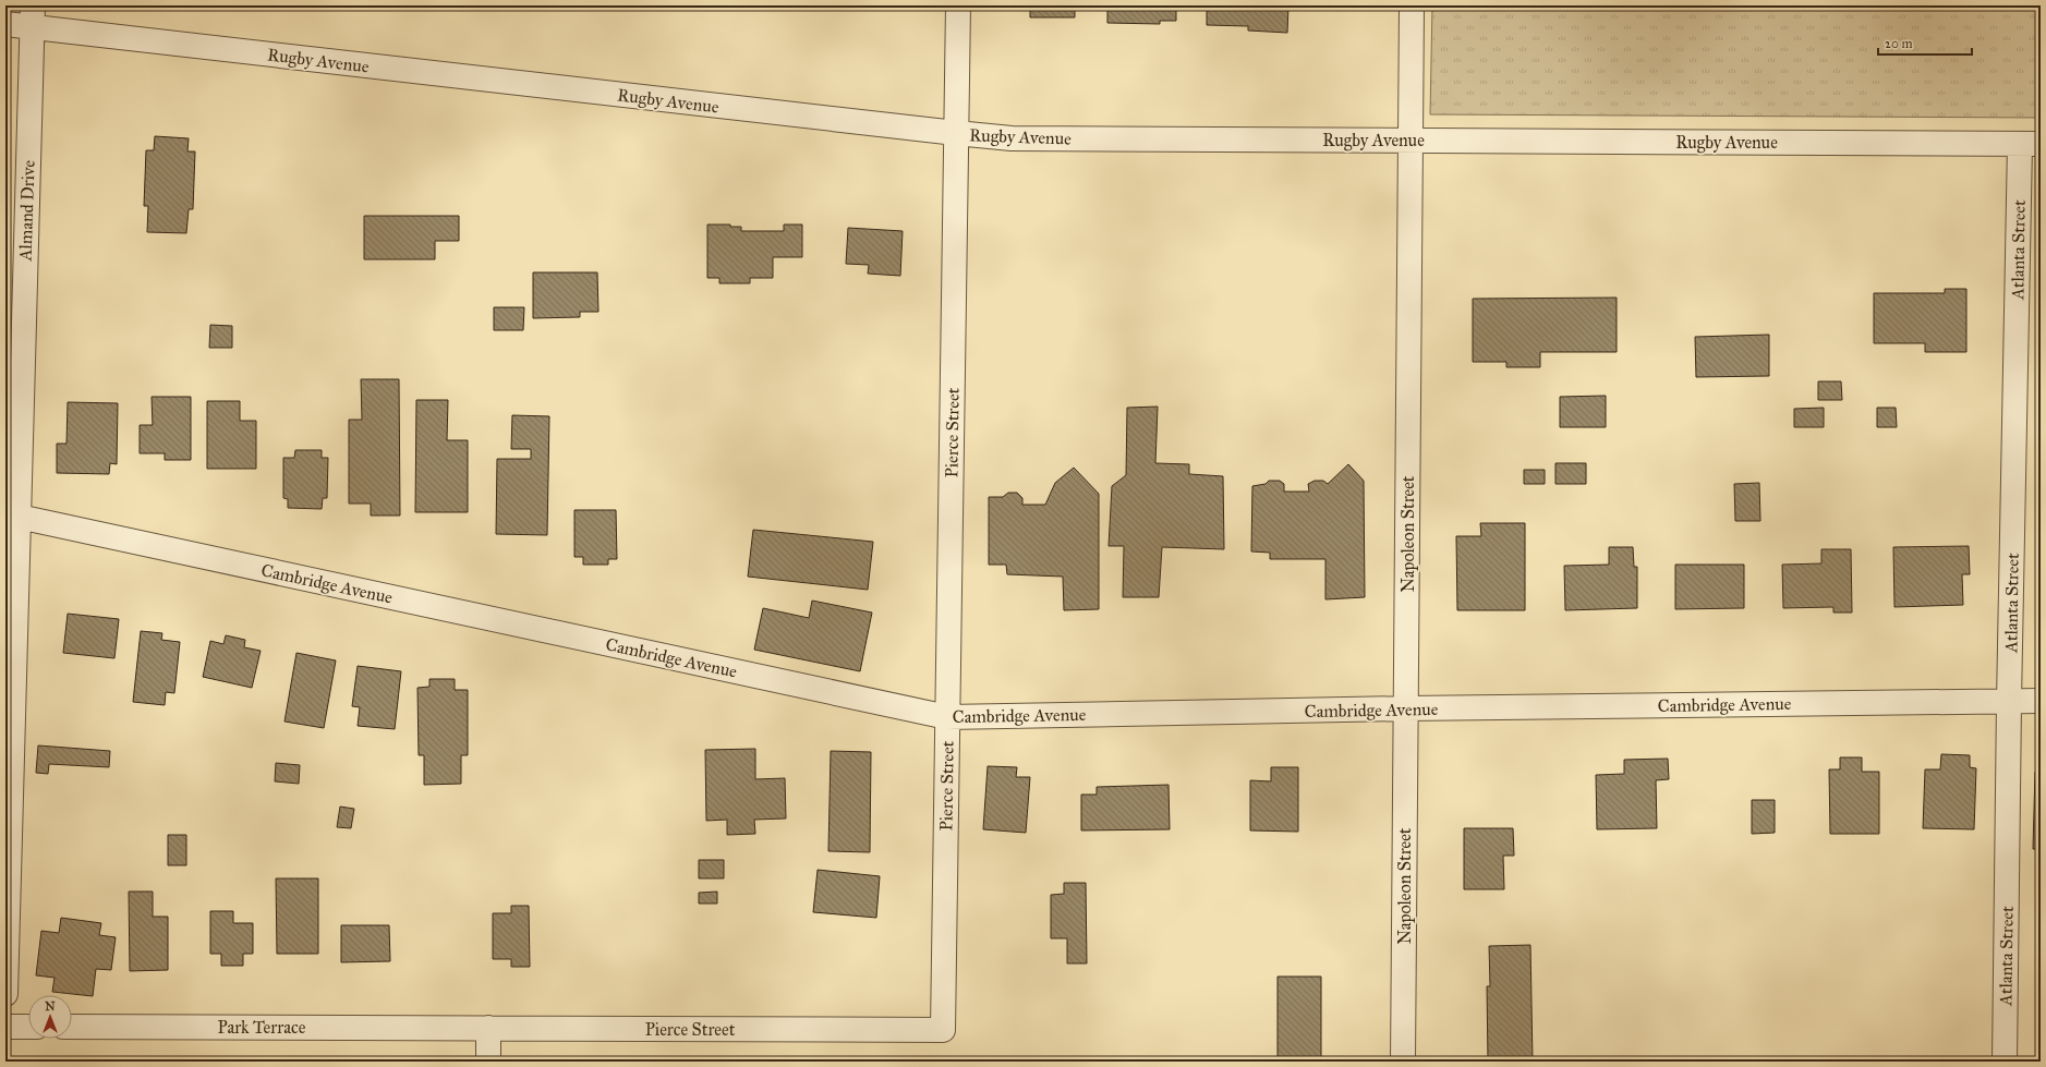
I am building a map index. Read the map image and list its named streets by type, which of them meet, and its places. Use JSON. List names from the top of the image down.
{
  "streets": {
    "street": [
      "Rugby Avenue",
      "Almand Drive",
      "Atlanta Street",
      "Pierce Street",
      "Napoleon Street",
      "Cambridge Avenue",
      "Park Terrace"
    ]
  },
  "crossings": [
    ["Rugby Avenue", "Almand Drive"],
    ["Rugby Avenue", "Atlanta Street"],
    ["Rugby Avenue", "Pierce Street"],
    ["Rugby Avenue", "Napoleon Street"],
    ["Almand Drive", "Cambridge Avenue"],
    ["Atlanta Street", "Cambridge Avenue"],
    ["Pierce Street", "Cambridge Avenue"],
    ["Pierce Street", "Park Terrace"],
    ["Napoleon Street", "Cambridge Avenue"]
  ],
  "scale_bar": "20 m",
  "north": "top"
}
